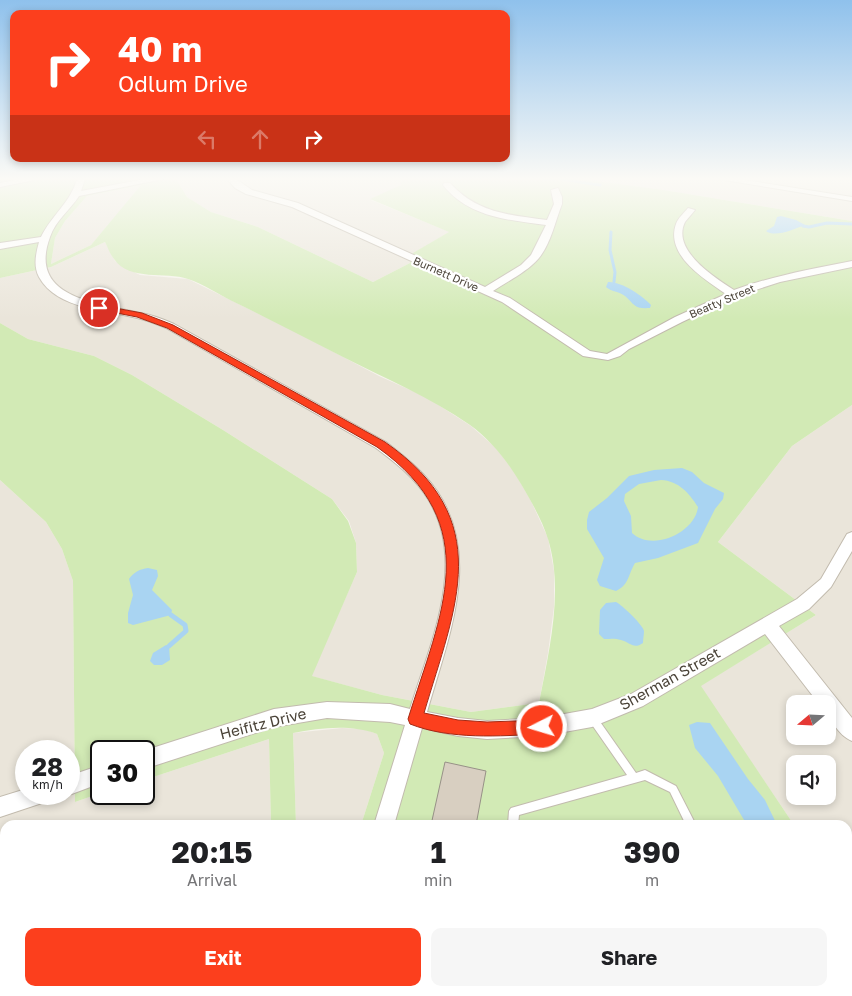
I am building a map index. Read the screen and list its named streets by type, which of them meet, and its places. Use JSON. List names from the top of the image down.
{
  "streets": {
    "street": [
      "Burnett Drive",
      "Beatty Street",
      "Sherman Street",
      "Heifitz Drive"
    ]
  },
  "crossings": [
    ["Burnett Drive", "Beatty Street"],
    ["Sherman Street", "Heifitz Drive"]
  ],
  "north": "left",
  "page": {
    "turn": ["40 m", "Odlum Drive"],
    "speed": "28 km/h",
    "limit": "30",
    "eta": [
      "20:15",
      "Arrival",
      "1",
      "min",
      "390",
      "m"
    ],
    "buttons": ["Exit", "Share"]
  }
}
